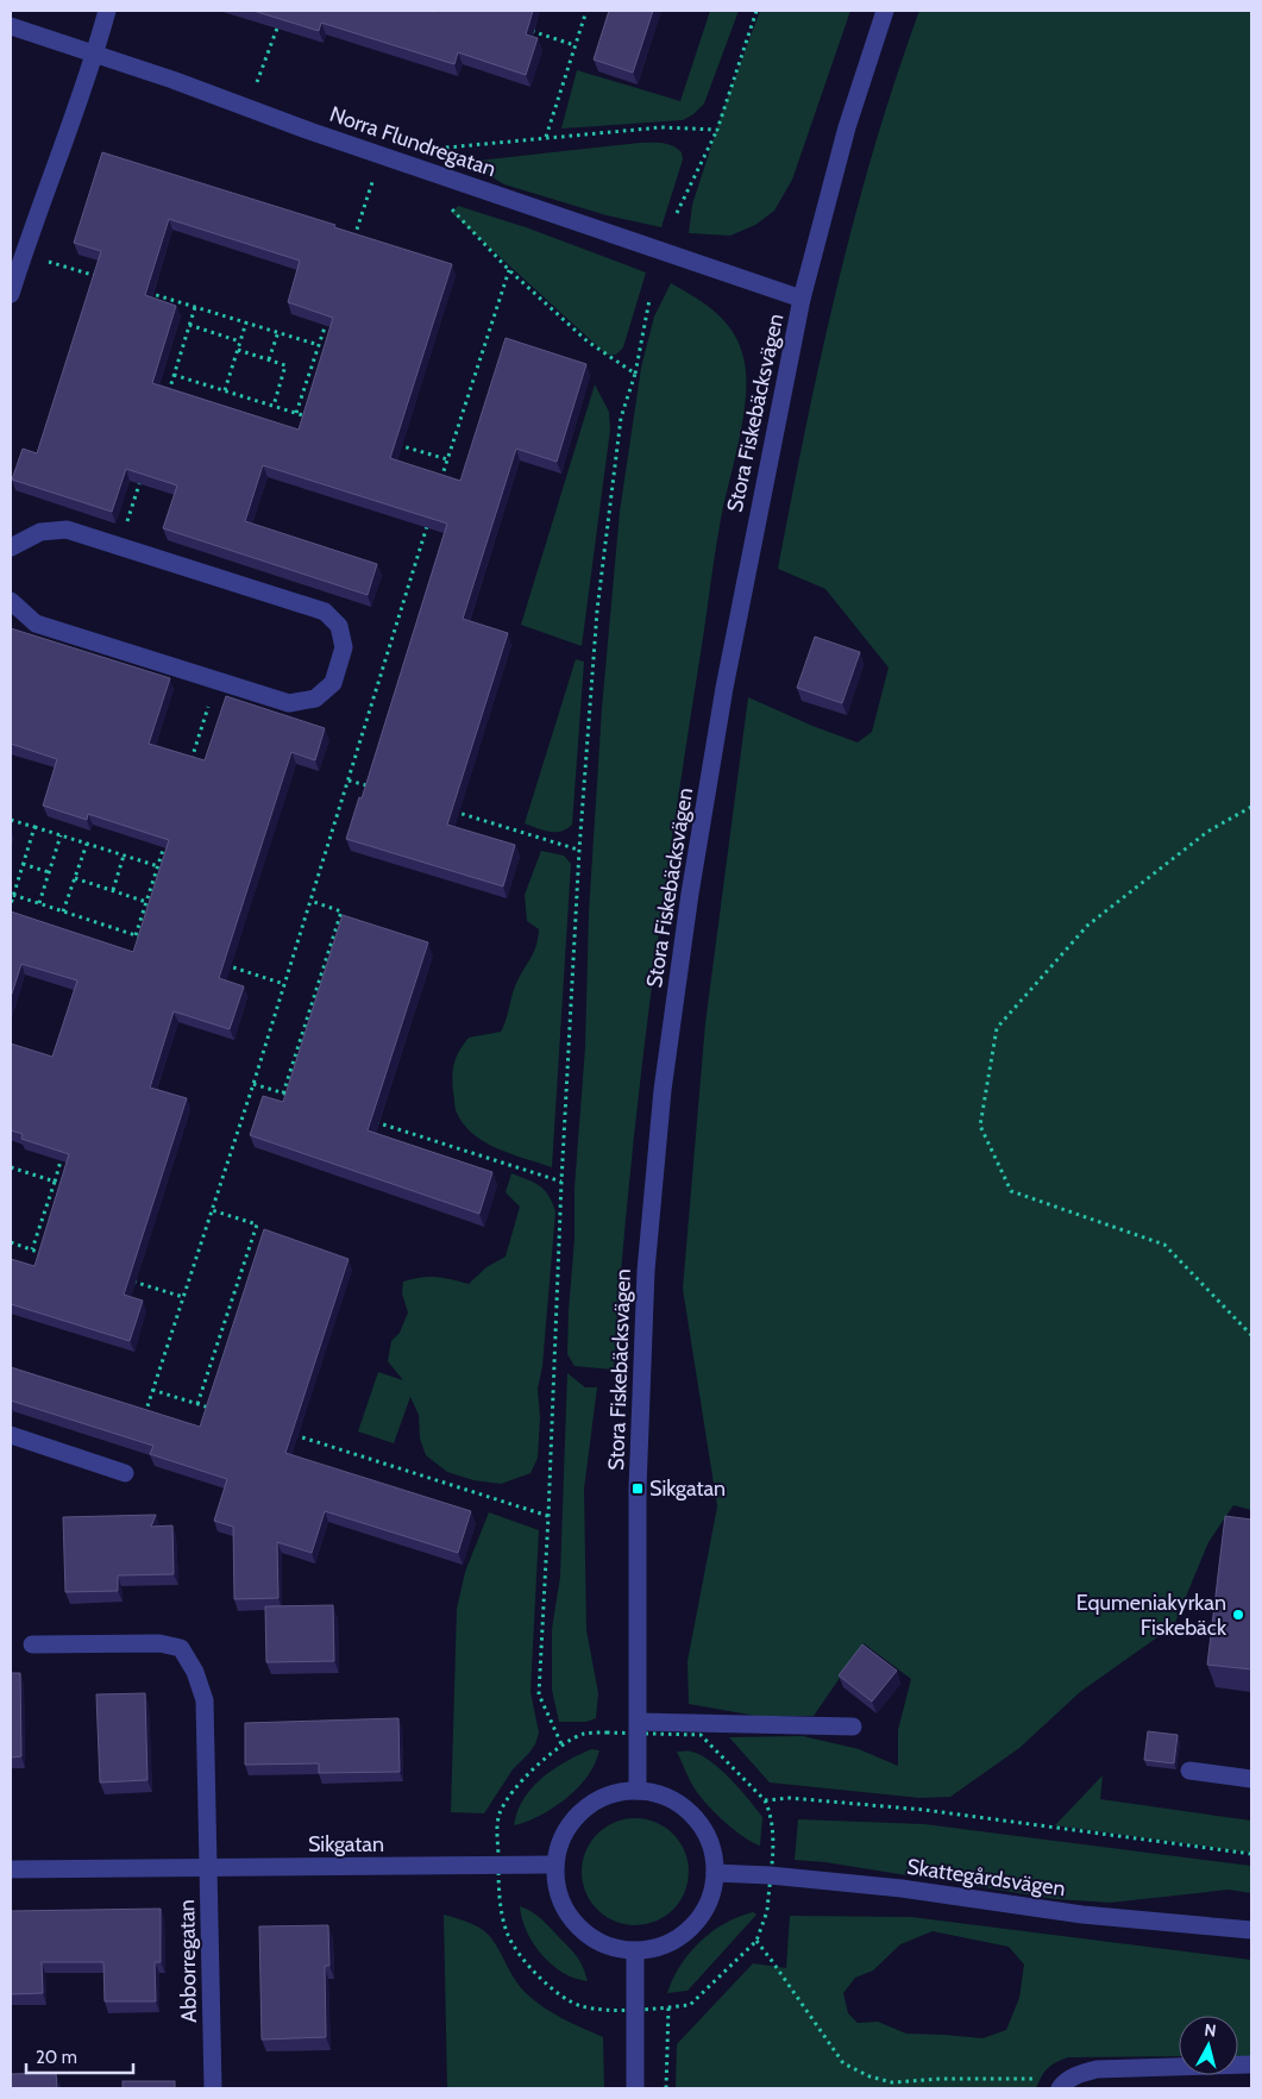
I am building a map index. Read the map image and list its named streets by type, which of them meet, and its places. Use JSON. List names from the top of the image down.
{
  "streets": {
    "street": [
      "Norra Flundregatan",
      "Stora Fiskebäcksvägen",
      "Sikgatan",
      "Skattegårdsvägen",
      "Abborregatan"
    ]
  },
  "crossings": [
    ["Norra Flundregatan", "Stora Fiskebäcksvägen"],
    ["Stora Fiskebäcksvägen", "Sikgatan"],
    ["Stora Fiskebäcksvägen", "Skattegårdsvägen"],
    ["Sikgatan", "Skattegårdsvägen"],
    ["Sikgatan", "Abborregatan"]
  ],
  "places": {
    "transit": ["Sikgatan"],
    "other": ["Equmeniakyrkan Fiskebäck"]
  },
  "scale_bar": "20 m",
  "north": "top"
}
